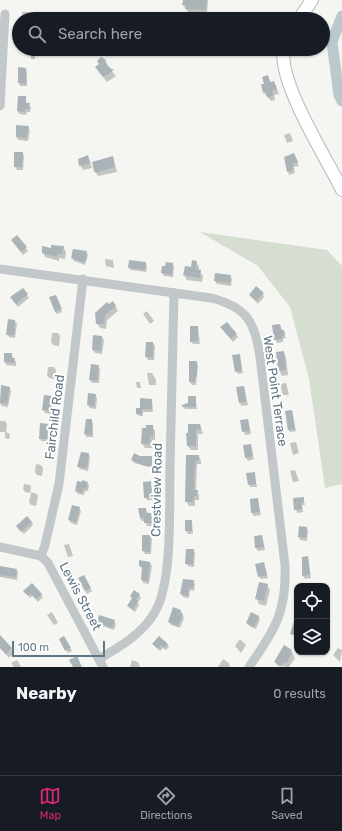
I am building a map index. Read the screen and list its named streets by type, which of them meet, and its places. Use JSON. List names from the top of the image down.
{
  "streets": {
    "street": [
      "West Point Terrace",
      "Fairchild Road",
      "Crestview Road",
      "Lewis Street"
    ]
  },
  "crossings": [
    ["West Point Terrace", "Fairchild Road"],
    ["West Point Terrace", "Crestview Road"],
    ["Fairchild Road", "Lewis Street"],
    ["Crestview Road", "Lewis Street"]
  ],
  "scale_bar": "100 m",
  "page": {
    "search": "Search here",
    "scale": "100 m",
    "heading": ["Nearby", "0 results"],
    "nav": ["Map", "Directions", "Saved"]
  }
}
